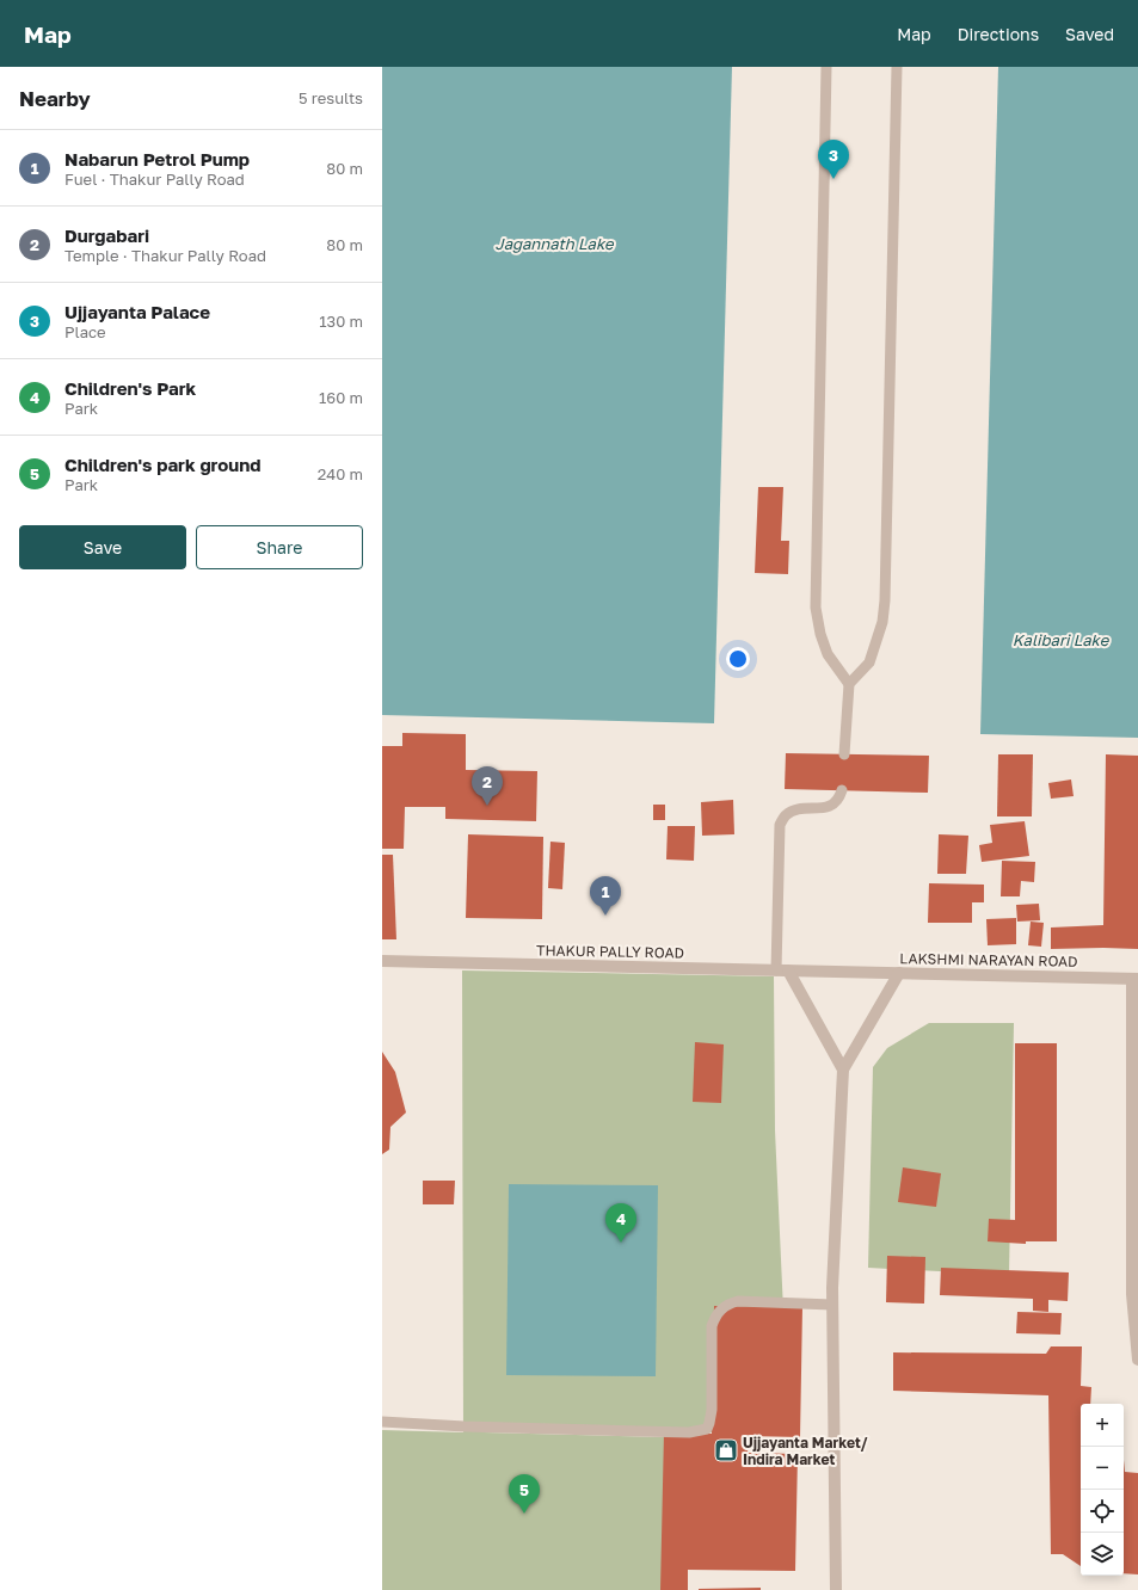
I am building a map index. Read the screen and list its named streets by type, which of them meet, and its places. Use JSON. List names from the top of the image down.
{
  "streets": {
    "street": ["THAKUR PALLY ROAD", "LAKSHMI NARAYAN ROAD"]
  },
  "crossings": [
    ["THAKUR PALLY ROAD", "LAKSHMI NARAYAN ROAD"]
  ],
  "water": ["Jagannath Lake", "Kalibari Lake"],
  "places": {
    "shop": ["Ujjayanta Market/ Indira Market"]
  },
  "page": {
    "header": "Map",
    "nav": ["Map", "Directions", "Saved"],
    "heading": ["Nearby", "5 results"],
    "list": [
      {
        "mark": "1",
        "name": "Nabarun Petrol Pump",
        "note": "Fuel · Thakur Pally Road",
        "value": "80 m"
      },
      {
        "mark": "2",
        "name": "Durgabari",
        "note": "Temple · Thakur Pally Road",
        "value": "80 m"
      },
      {
        "mark": "3",
        "name": "Ujjayanta Palace",
        "note": "Place",
        "value": "130 m"
      },
      {
        "mark": "4",
        "name": "Children's Park",
        "note": "Park",
        "value": "160 m"
      },
      {
        "mark": "5",
        "name": "Children's park ground",
        "note": "Park",
        "value": "240 m"
      }
    ],
    "pins": [
      "3",
      "2",
      "1",
      "4",
      "5"
    ],
    "buttons": ["Save", "Share"],
    "map_buttons": ["+", "−"]
  }
}
